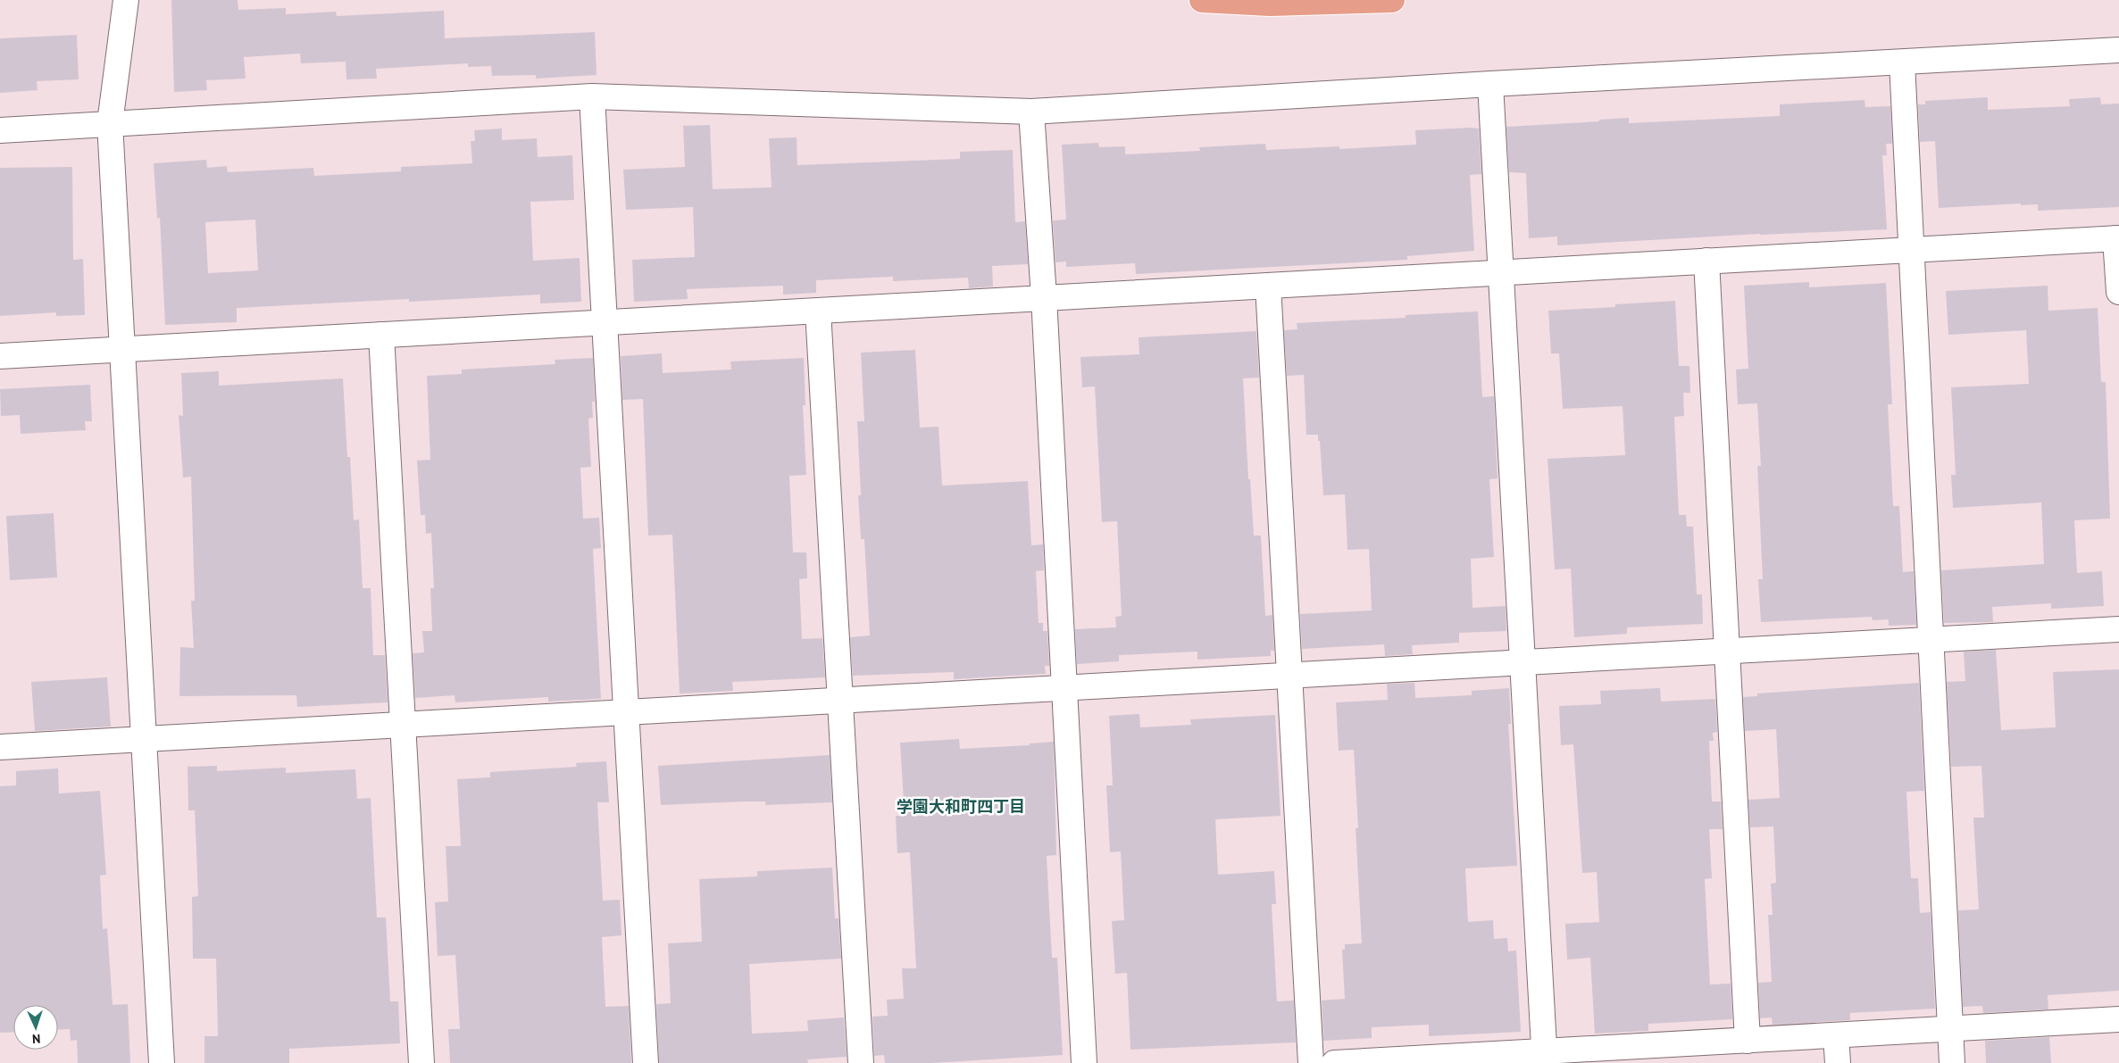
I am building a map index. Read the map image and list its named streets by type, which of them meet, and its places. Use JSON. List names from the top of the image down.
{
  "districts": ["学園大和町四丁目"],
  "north": "bottom"
}
